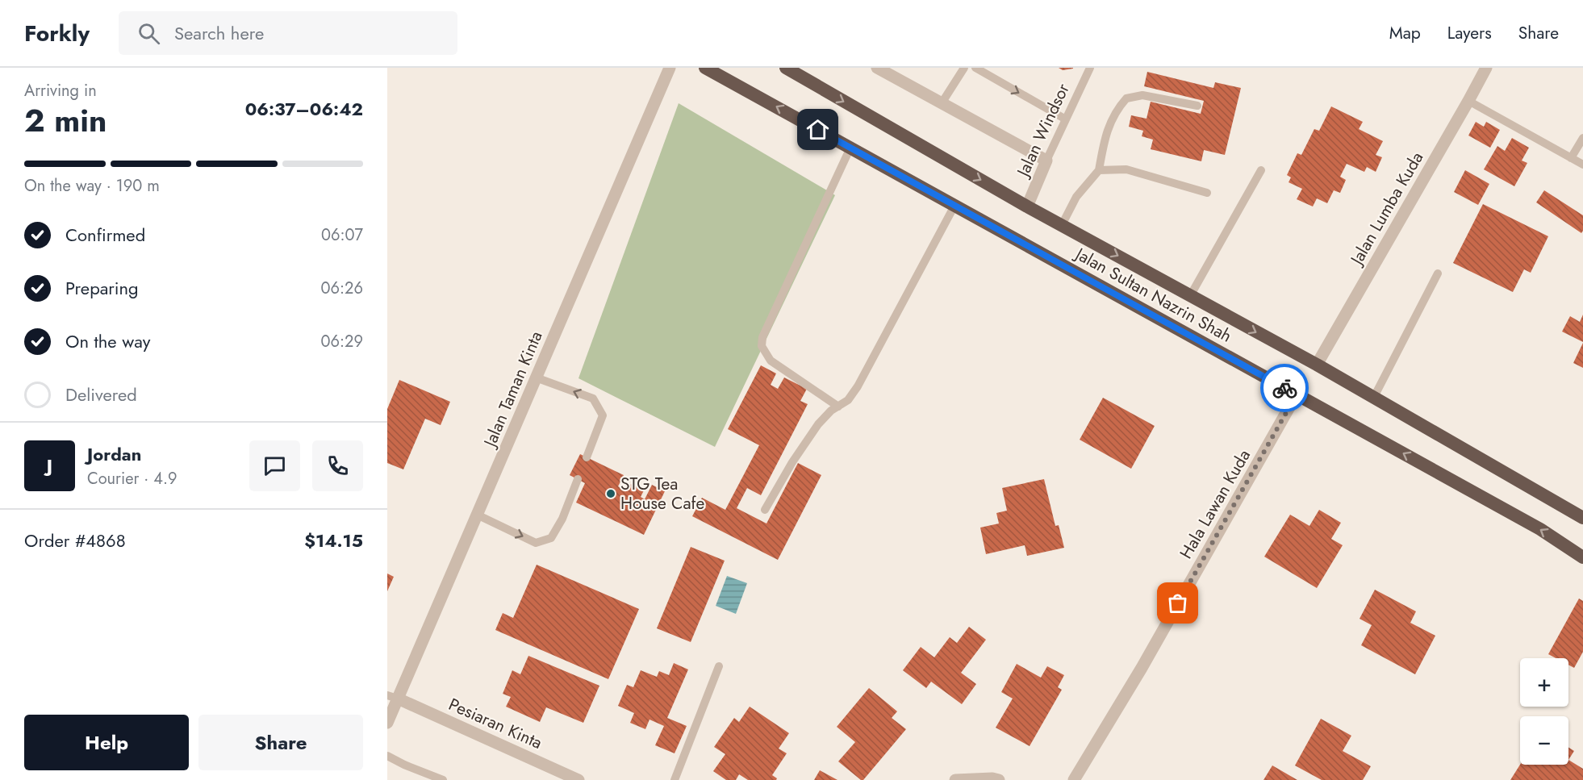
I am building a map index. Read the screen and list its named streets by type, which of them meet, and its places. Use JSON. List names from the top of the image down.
{
  "streets": {
    "highway": ["Jalan Sultan Nazrin Shah"],
    "street": [
      "Jalan Windsor",
      "Jalan Lumba Kuda",
      "Jalan Taman Kinta",
      "Hala Lawan Kuda",
      "Pesiaran Kinta"
    ]
  },
  "crossings": [
    ["Jalan Windsor", "Jalan Sultan Nazrin Shah"],
    ["Jalan Lumba Kuda", "Jalan Sultan Nazrin Shah"],
    ["Jalan Sultan Nazrin Shah", "Hala Lawan Kuda"],
    ["Jalan Taman Kinta", "Pesiaran Kinta"]
  ],
  "places": ["STG Tea House Cafe"],
  "page": {
    "header": "Forkly",
    "search": "Search here",
    "nav": ["Map", "Layers", "Share"],
    "heading": ["2 min", "Arriving in", "06:37–06:42"],
    "panel": [
      "Jordan",
      "Courier · 4.9",
      "Order #4868",
      "$14.15"
    ],
    "bar": "On the way · 190 m",
    "list": [
      ["Confirmed", "06:07"],
      ["Preparing", "06:26"],
      ["On the way", "06:29"],
      "Delivered"
    ],
    "round": "J",
    "map_buttons": ["+", "−"],
    "buttons": ["Help", "Share"]
  }
}
